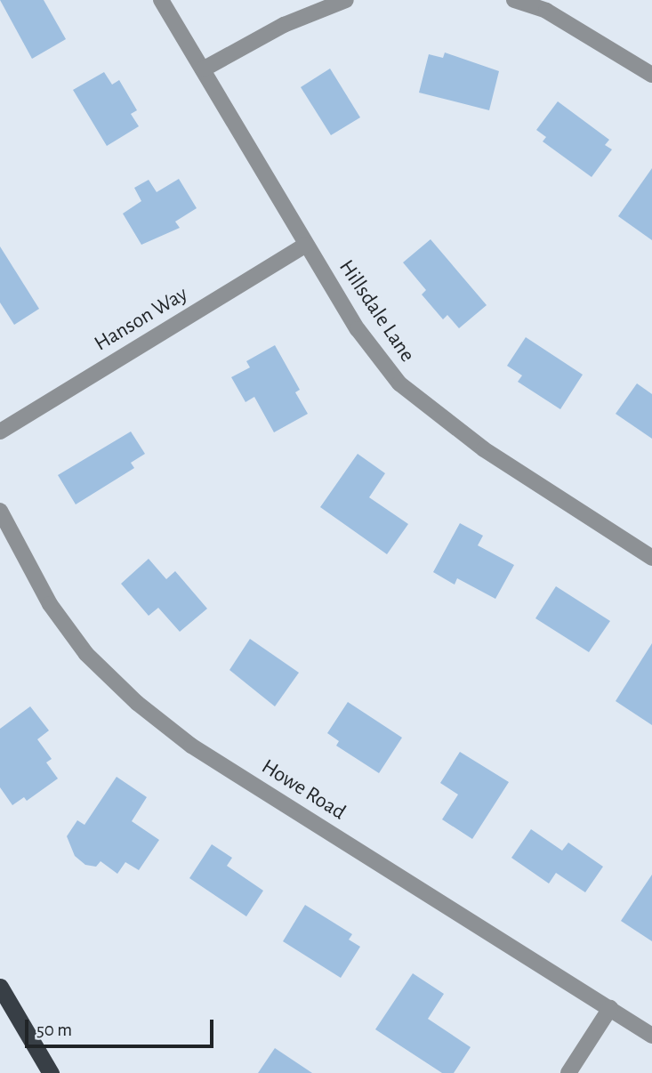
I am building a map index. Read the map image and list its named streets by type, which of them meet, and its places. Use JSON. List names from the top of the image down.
{
  "streets": {
    "street": ["Hillsdale Lane", "Hanson Way", "Howe Road"]
  },
  "crossings": [
    ["Hillsdale Lane", "Hanson Way"]
  ],
  "scale_bar": "50 m"
}
